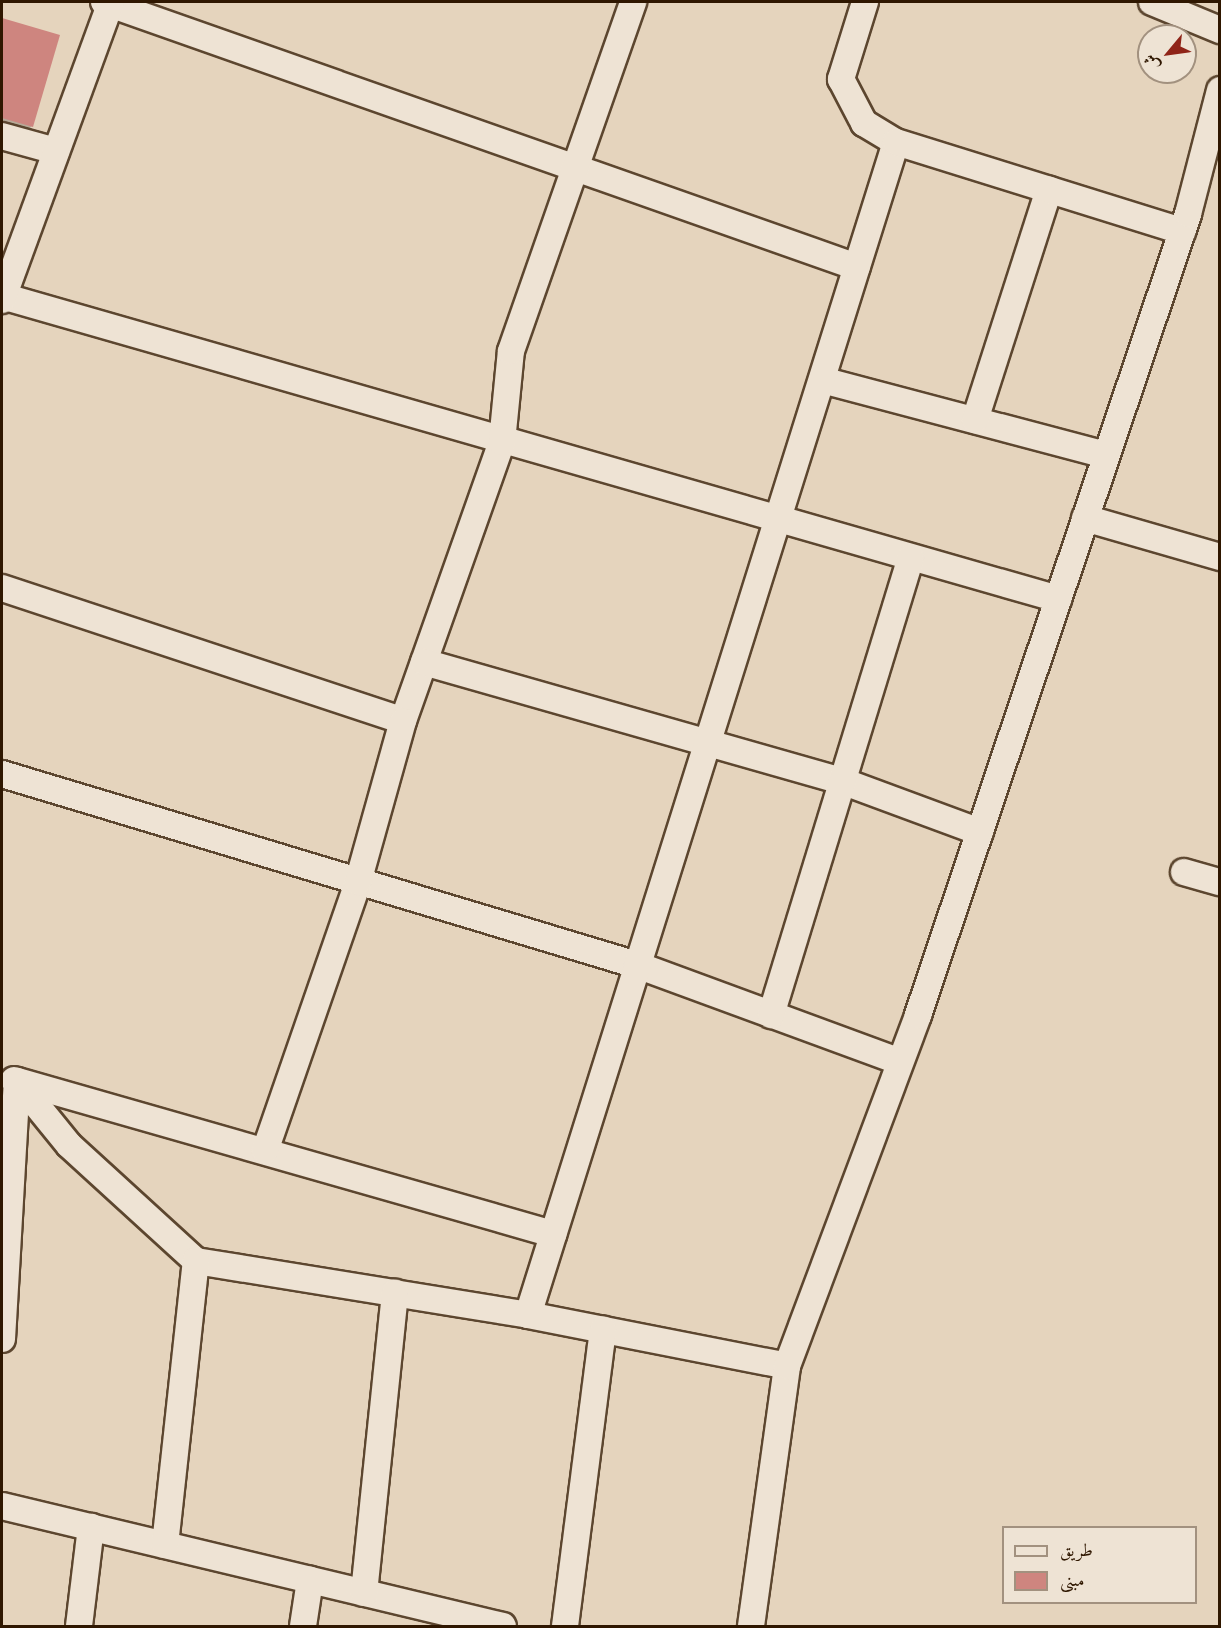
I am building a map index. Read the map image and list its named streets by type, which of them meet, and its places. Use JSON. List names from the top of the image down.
{
  "legend": ["طريق", "مبنى"],
  "north": "bottom left"
}
